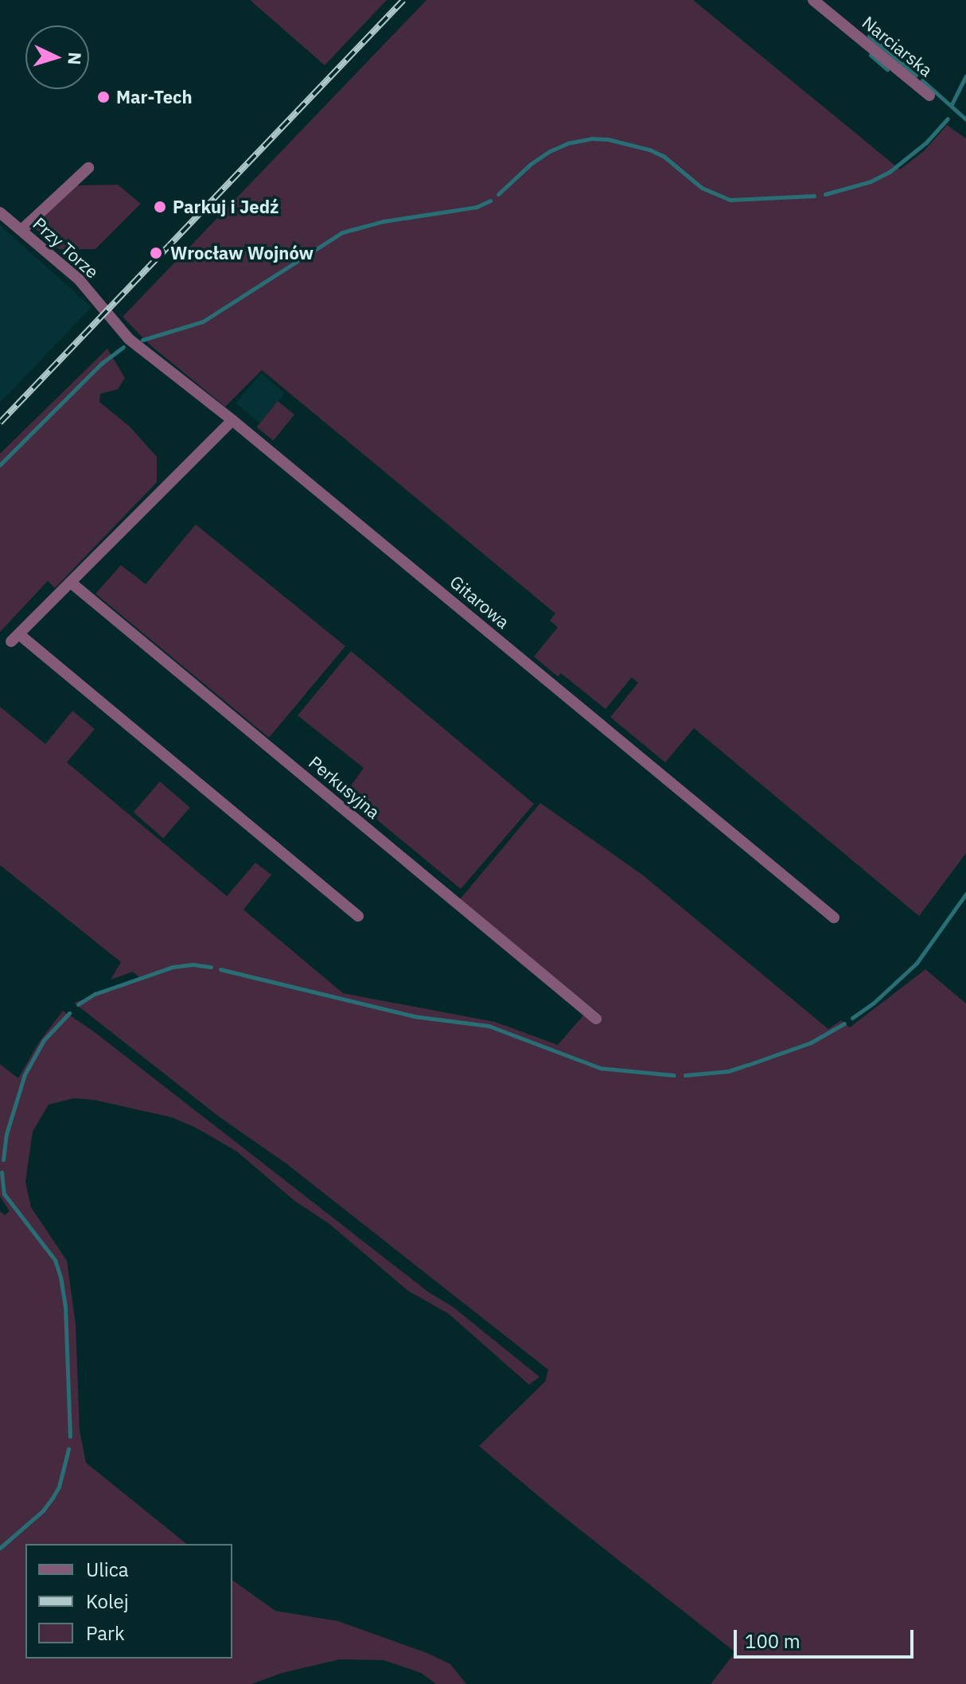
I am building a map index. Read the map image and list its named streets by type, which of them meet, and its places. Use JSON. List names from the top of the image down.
{
  "streets": {
    "street": [
      "Narciarska",
      "Przy Torze",
      "Gitarowa",
      "Perkusyjna"
    ]
  },
  "crossings": [
    ["Przy Torze", "Gitarowa"]
  ],
  "places": ["Mar-Tech", "Parkuj i Jedź", "Wrocław Wojnów"],
  "legend": ["Ulica", "Kolej", "Park"],
  "scale_bar": "100 m",
  "north": "right"
}
